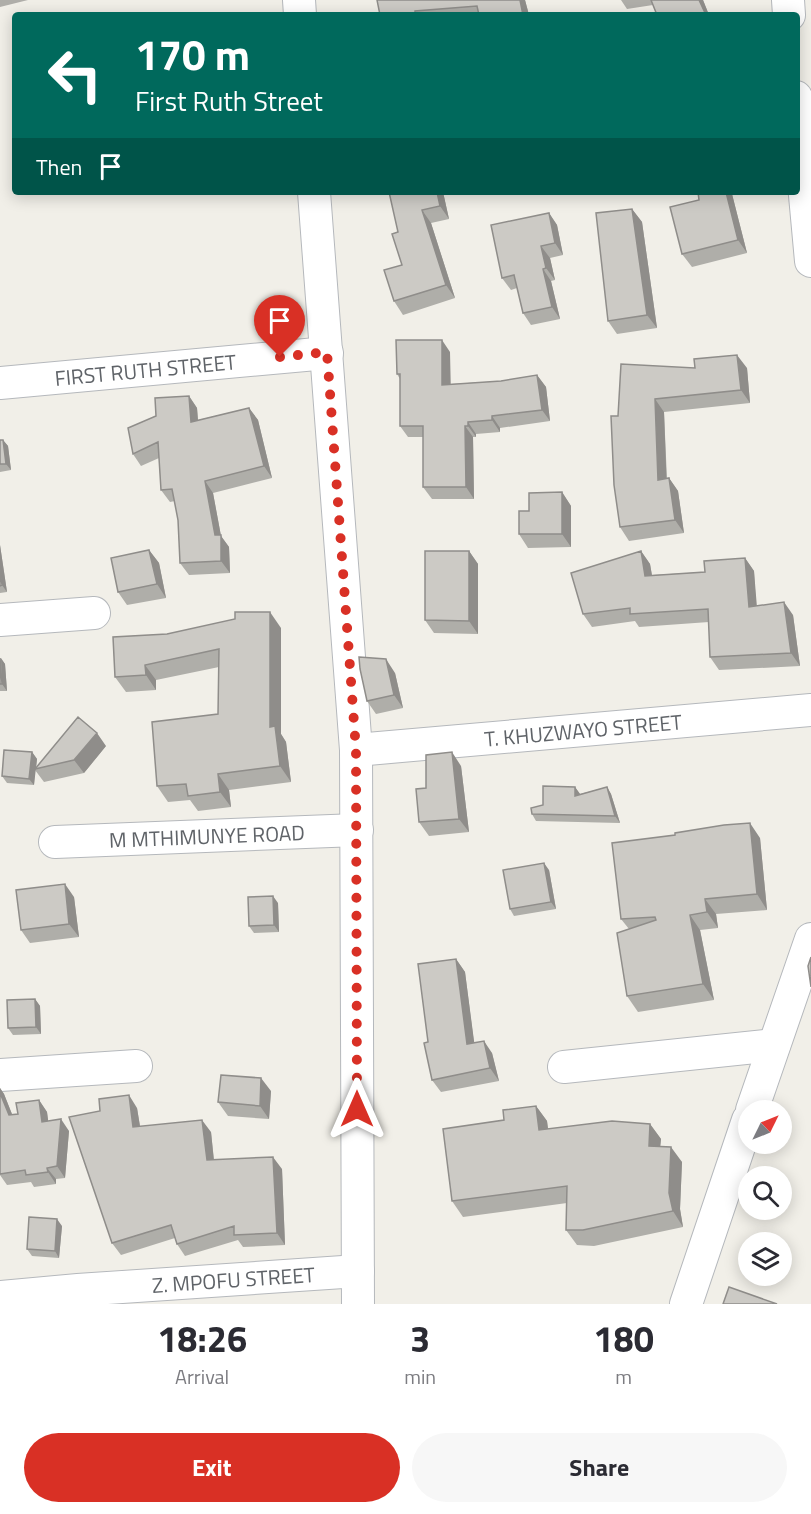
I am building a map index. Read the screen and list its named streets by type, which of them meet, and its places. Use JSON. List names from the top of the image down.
{
  "streets": {
    "street": [
      "FIRST RUTH STREET",
      "T. KHUZWAYO STREET",
      "M MTHIMUNYE ROAD",
      "Z. MPOFU STREET"
    ]
  },
  "north": "top right",
  "page": {
    "turn": ["170 m", "First Ruth Street"],
    "then": "Then",
    "eta": [
      "18:26",
      "Arrival",
      "3",
      "min",
      "180",
      "m"
    ],
    "buttons": ["Exit", "Share"]
  }
}
